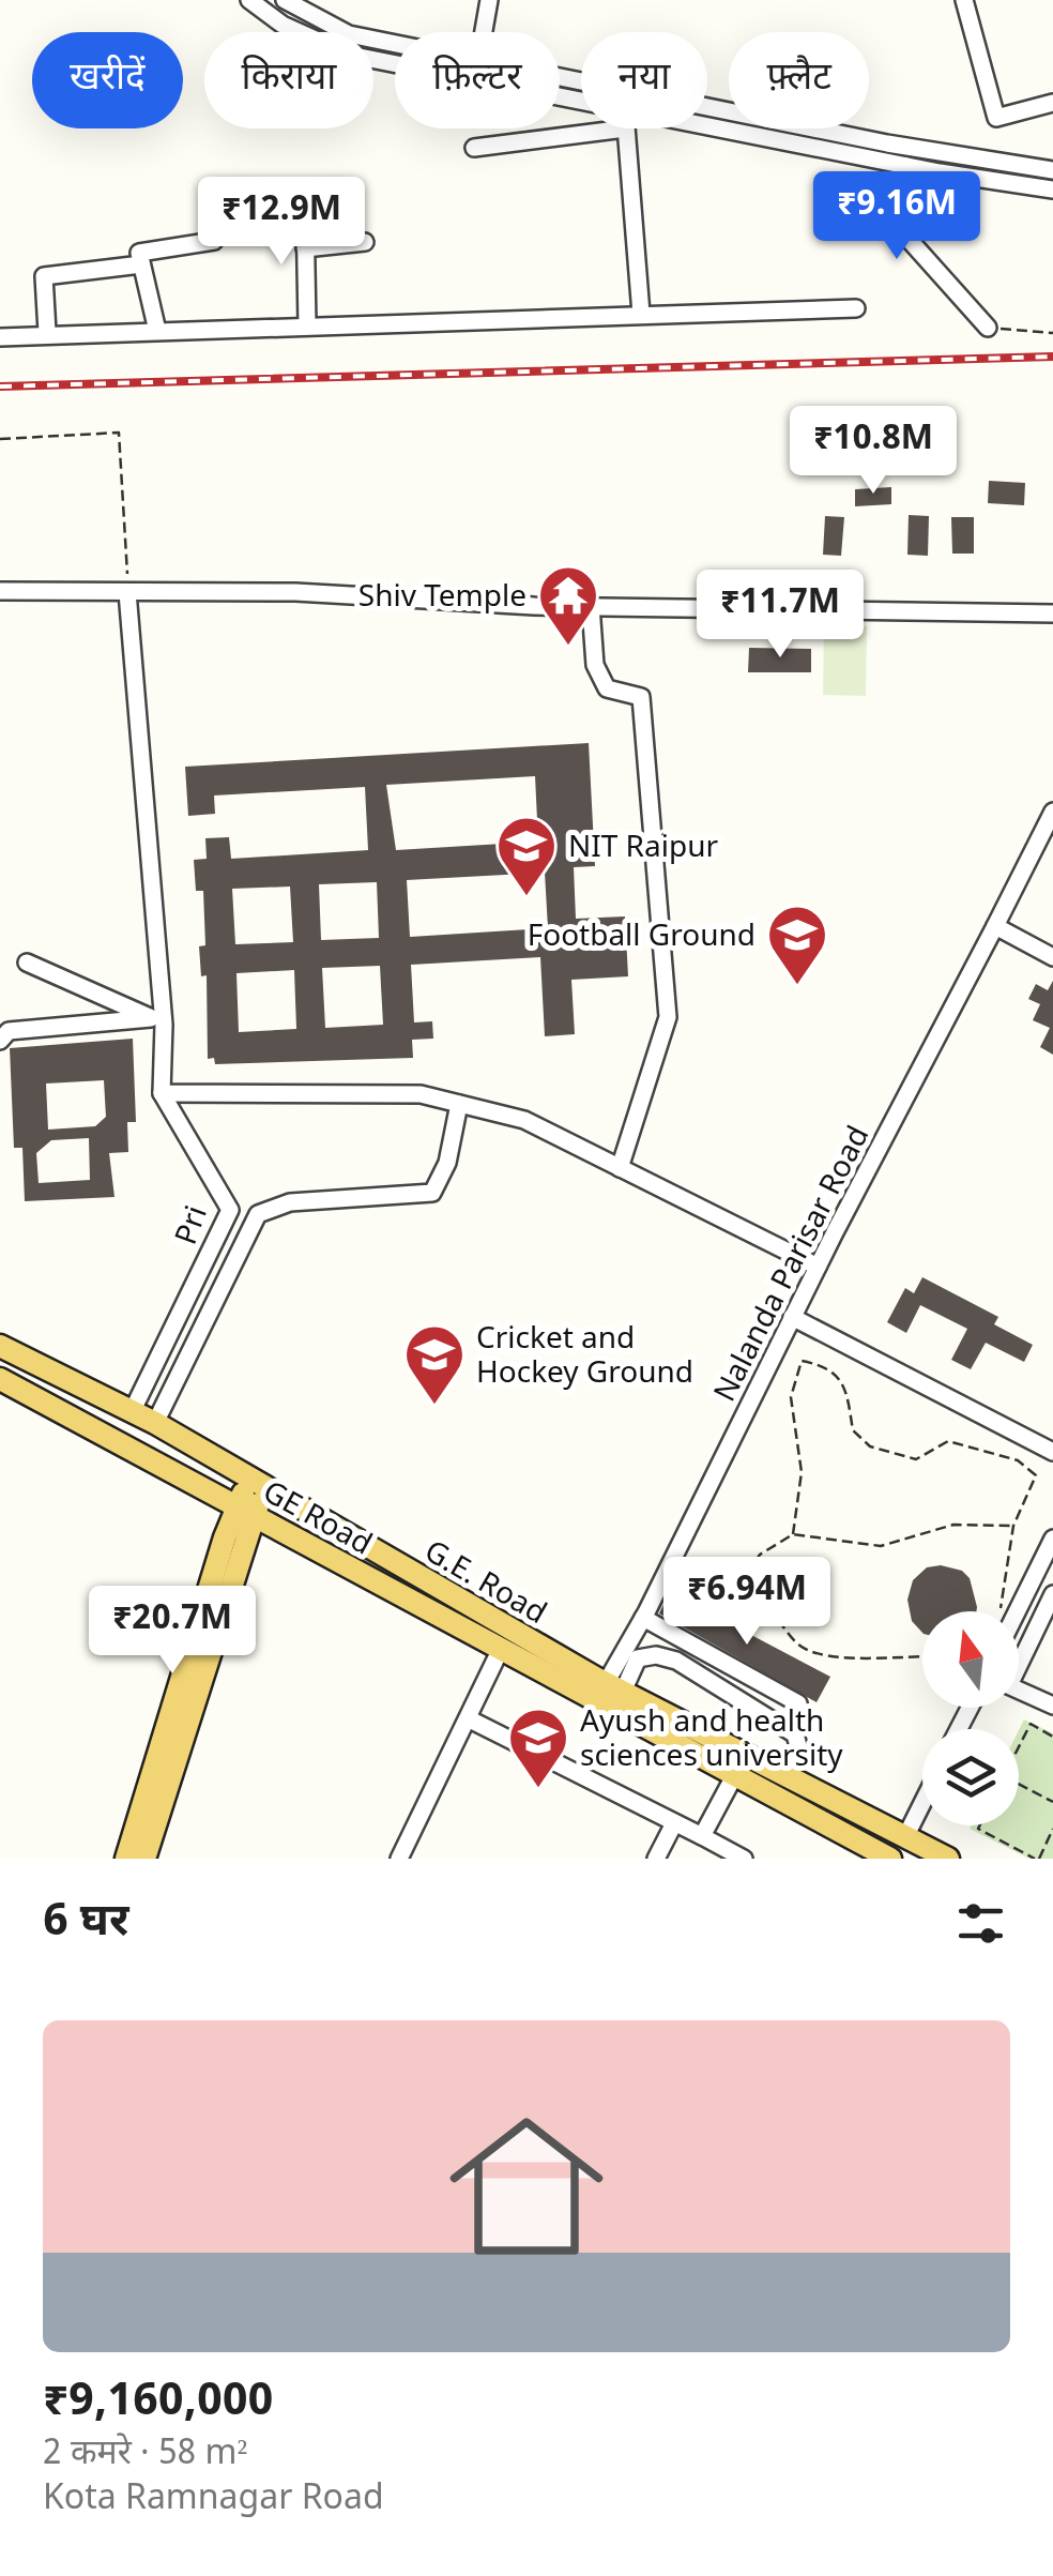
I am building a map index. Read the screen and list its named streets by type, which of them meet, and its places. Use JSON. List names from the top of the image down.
{
  "streets": {
    "main road": ["GE Road", "G.E. Road"],
    "street": ["Pri", "Nalanda Parisar Road"]
  },
  "crossings": [
    ["Pri", "G.E. Road"],
    ["Nalanda Parisar Road", "G.E. Road"]
  ],
  "places": {
    "temple": ["Shiv Temple"],
    "school or university": [
      "NIT Raipur",
      "Football Ground",
      "Cricket and Hockey Ground",
      "Ayush and health sciences university"
    ]
  },
  "north": "top",
  "page": {
    "chip": [
      "खरीदें",
      "किराया",
      "फ़िल्टर",
      "नया",
      "फ़्लैट"
    ],
    "price": [
      "₹9.16M",
      "₹12.9M",
      "₹10.8M",
      "₹11.7M",
      "₹6.94M",
      "₹20.7M"
    ],
    "heading": "6 घर",
    "list": [
      {
        "name": "₹9,160,000",
        "note": "2 कमरे · 58 m² · Kota Ramnagar Road"
      }
    ]
  }
}
